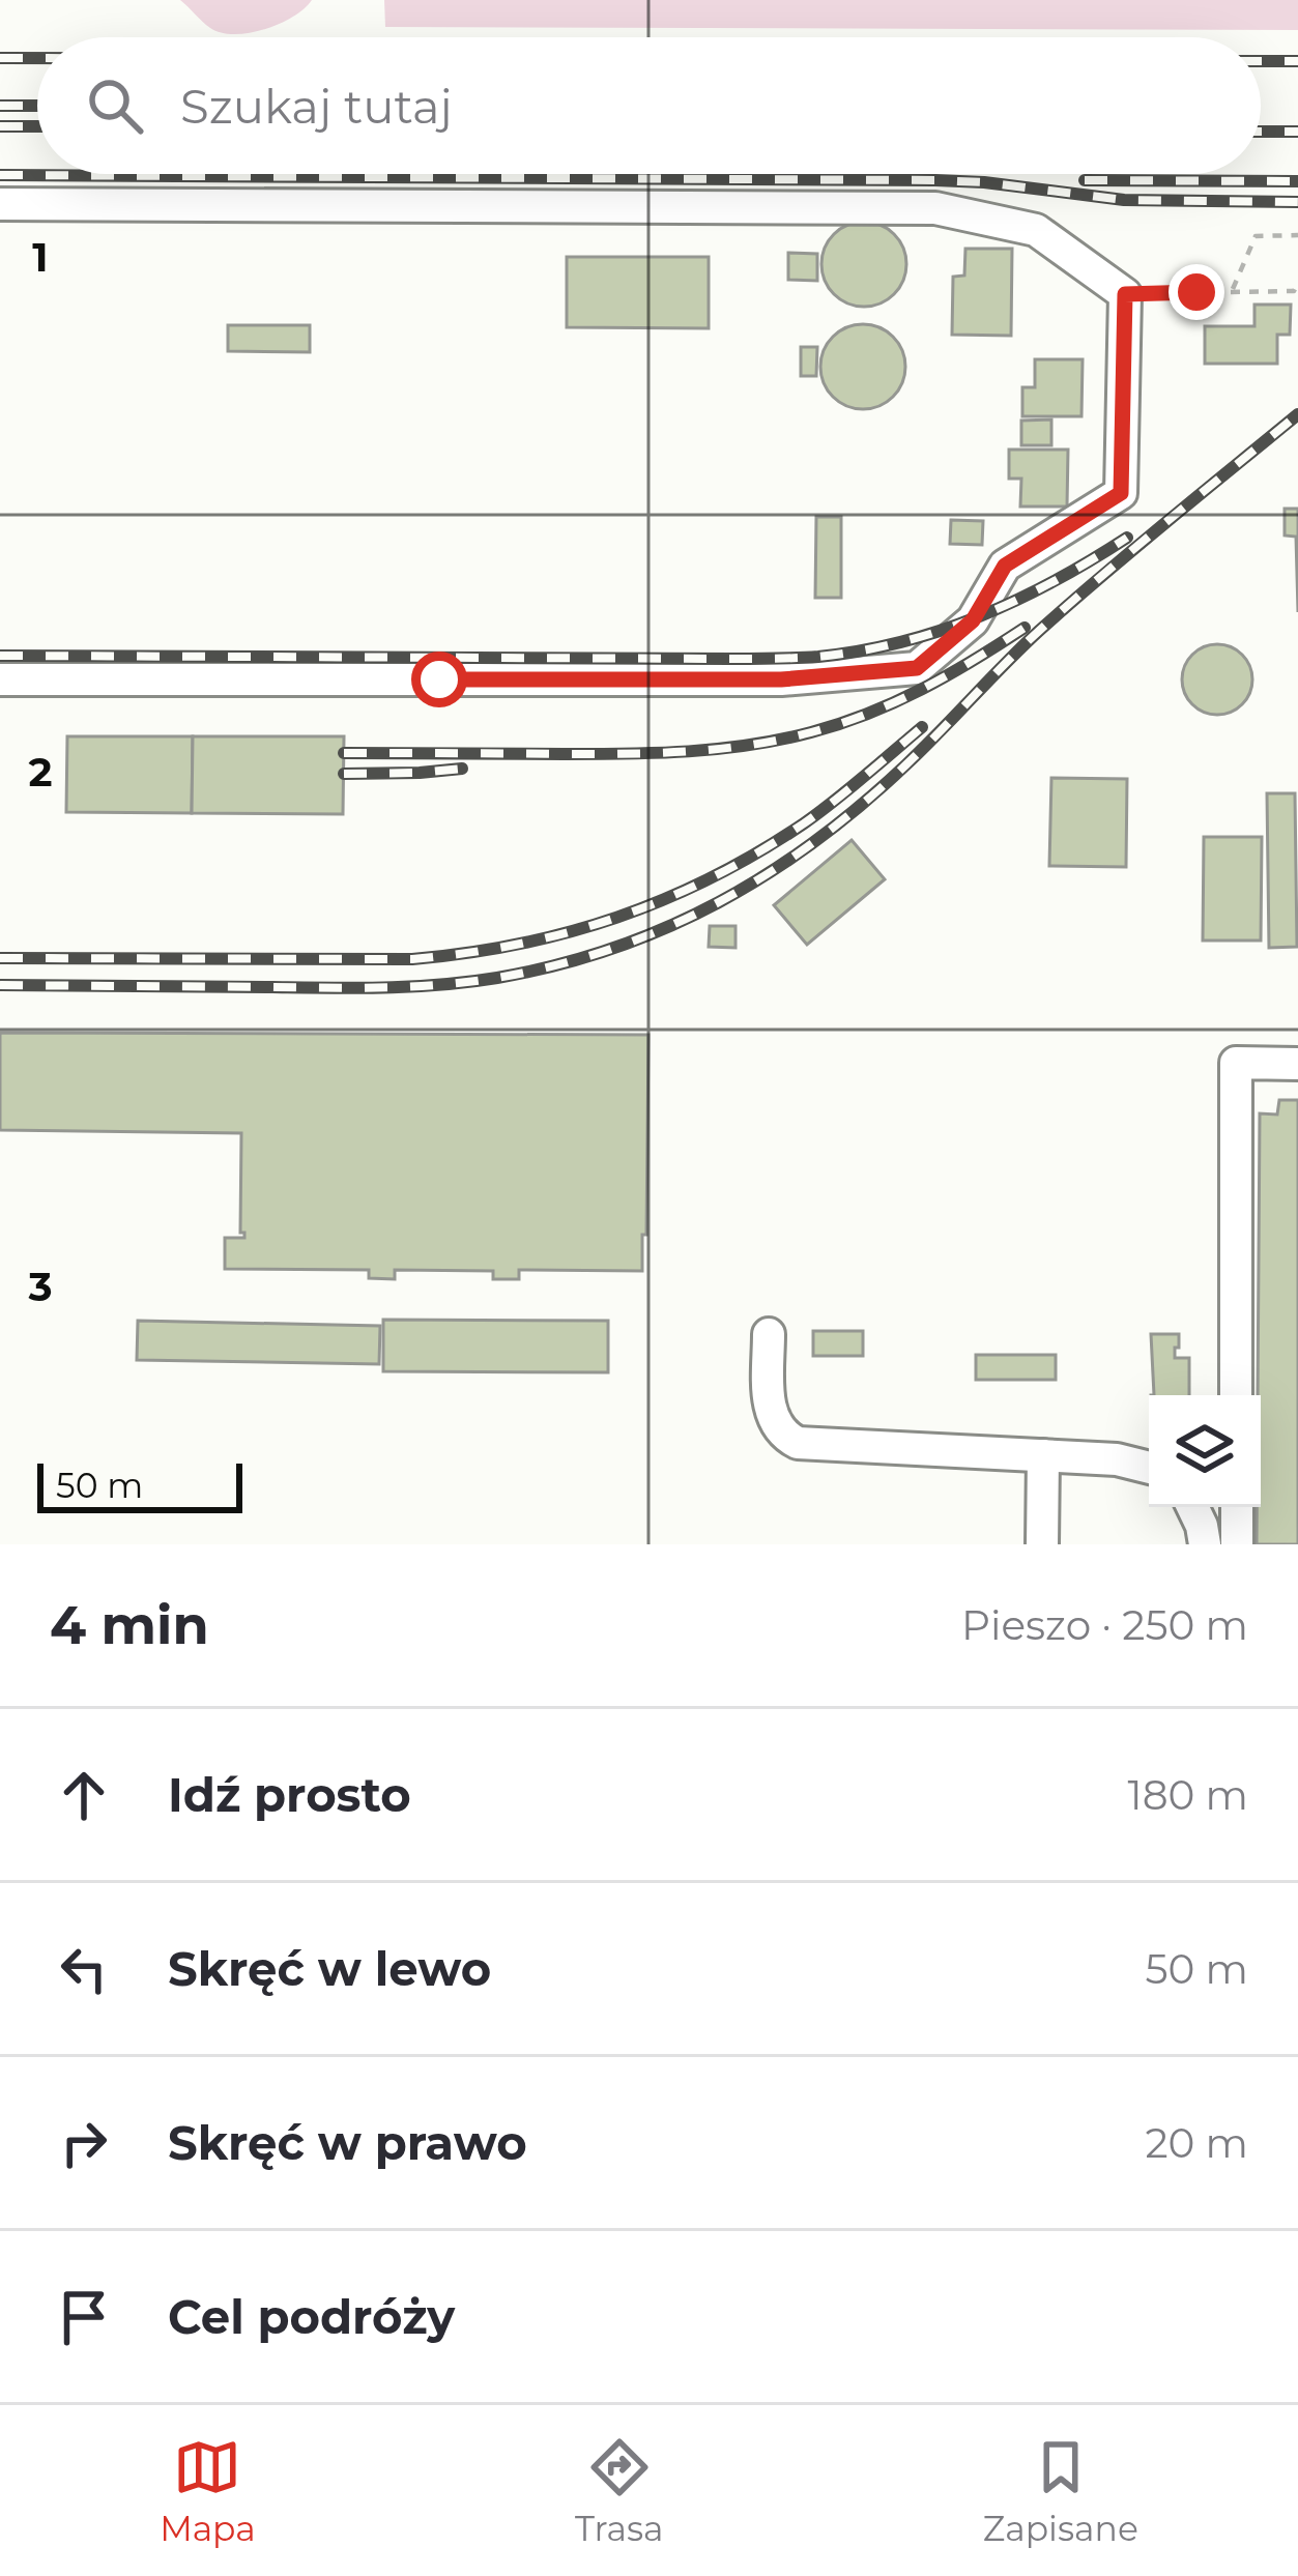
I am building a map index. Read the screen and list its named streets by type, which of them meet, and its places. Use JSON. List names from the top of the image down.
{
  "scale_bar": "50 m",
  "page": {
    "search": "Szukaj tutaj",
    "scale": "50 m",
    "heading": ["4 min", "Pieszo · 250 m"],
    "list": [
      ["Idź prosto", "180 m"],
      ["Skręć w lewo", "50 m"],
      ["Skręć w prawo", "20 m"],
      "Cel podróży"
    ],
    "nav": ["Mapa", "Trasa", "Zapisane"]
  },
  "grid": {
    "rows": ["1", "2", "3"]
  }
}
